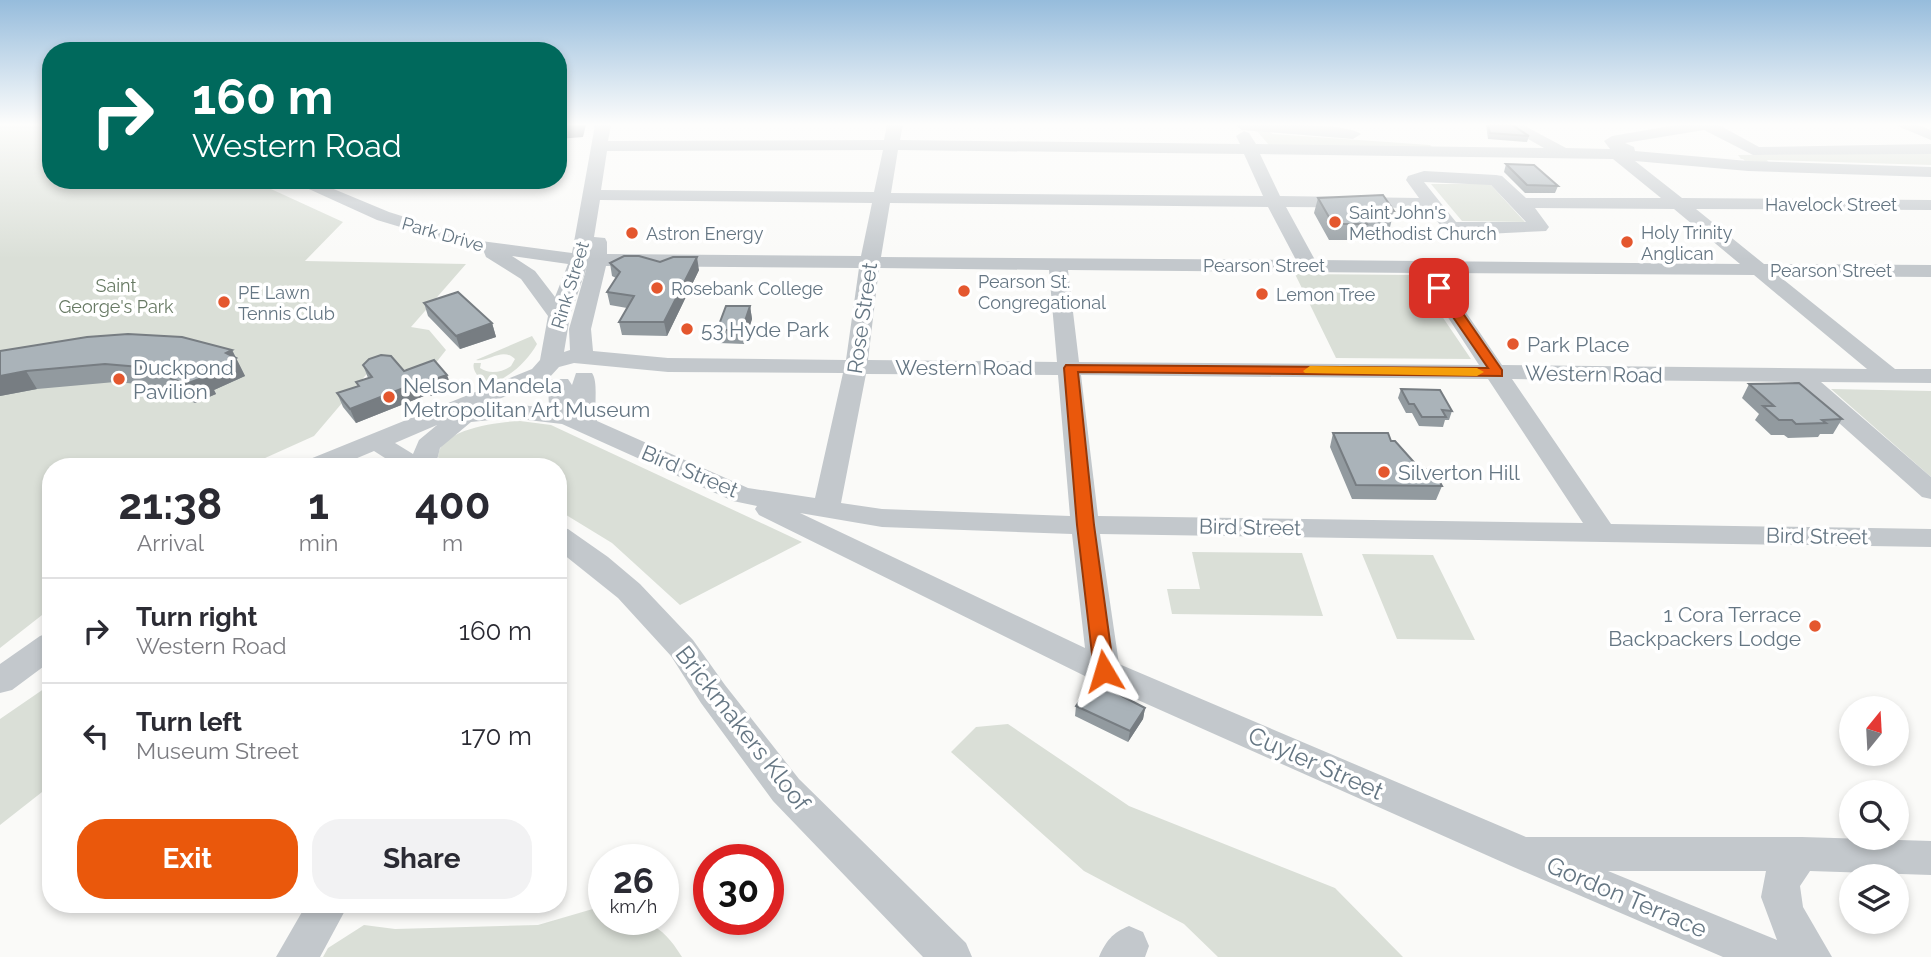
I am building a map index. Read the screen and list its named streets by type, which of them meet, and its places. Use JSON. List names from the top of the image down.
{
  "streets": {
    "street": [
      "Havelock Street",
      "Park Drive",
      "Pearson Street",
      "Rink Street",
      "Rose Street",
      "Western Road",
      "Bird Street",
      "Brickmakers Kloof",
      "Cuyler Street",
      "Gordon Terrace"
    ]
  },
  "crossings": [
    ["Park Drive", "Pearson Street"],
    ["Park Drive", "Rink Street"],
    ["Pearson Street", "Rink Street"],
    ["Pearson Street", "Rose Street"],
    ["Rink Street", "Western Road"],
    ["Rose Street", "Western Road"],
    ["Rose Street", "Bird Street"],
    ["Bird Street", "Cuyler Street"],
    ["Cuyler Street", "Gordon Terrace"]
  ],
  "parks": ["Saint George's Park"],
  "places": [
    "Saint John's Methodist Church",
    "Astron Energy",
    "Holy Trinity Anglican",
    "Rosebank College",
    "Pearson St. Congregational",
    "Lemon Tree",
    "PE Lawn Tennis Club",
    "53 Hyde Park",
    "Park Place",
    "Duckpond Pavilion",
    "Nelson Mandela Metropolitan Art Museum",
    "Silverton Hill",
    "1 Cora Terrace Backpackers Lodge"
  ],
  "north": "top",
  "page": {
    "turn": ["160 m", "Western Road"],
    "eta": [
      "21:38",
      "Arrival",
      "1",
      "min",
      "400",
      "m"
    ],
    "list": [
      {
        "name": "Turn right",
        "note": "Western Road",
        "value": "160 m"
      },
      {
        "name": "Turn left",
        "note": "Museum Street",
        "value": "170 m"
      }
    ],
    "buttons": ["Exit", "Share"],
    "speed": "26 km/h",
    "limit": "30"
  }
}
